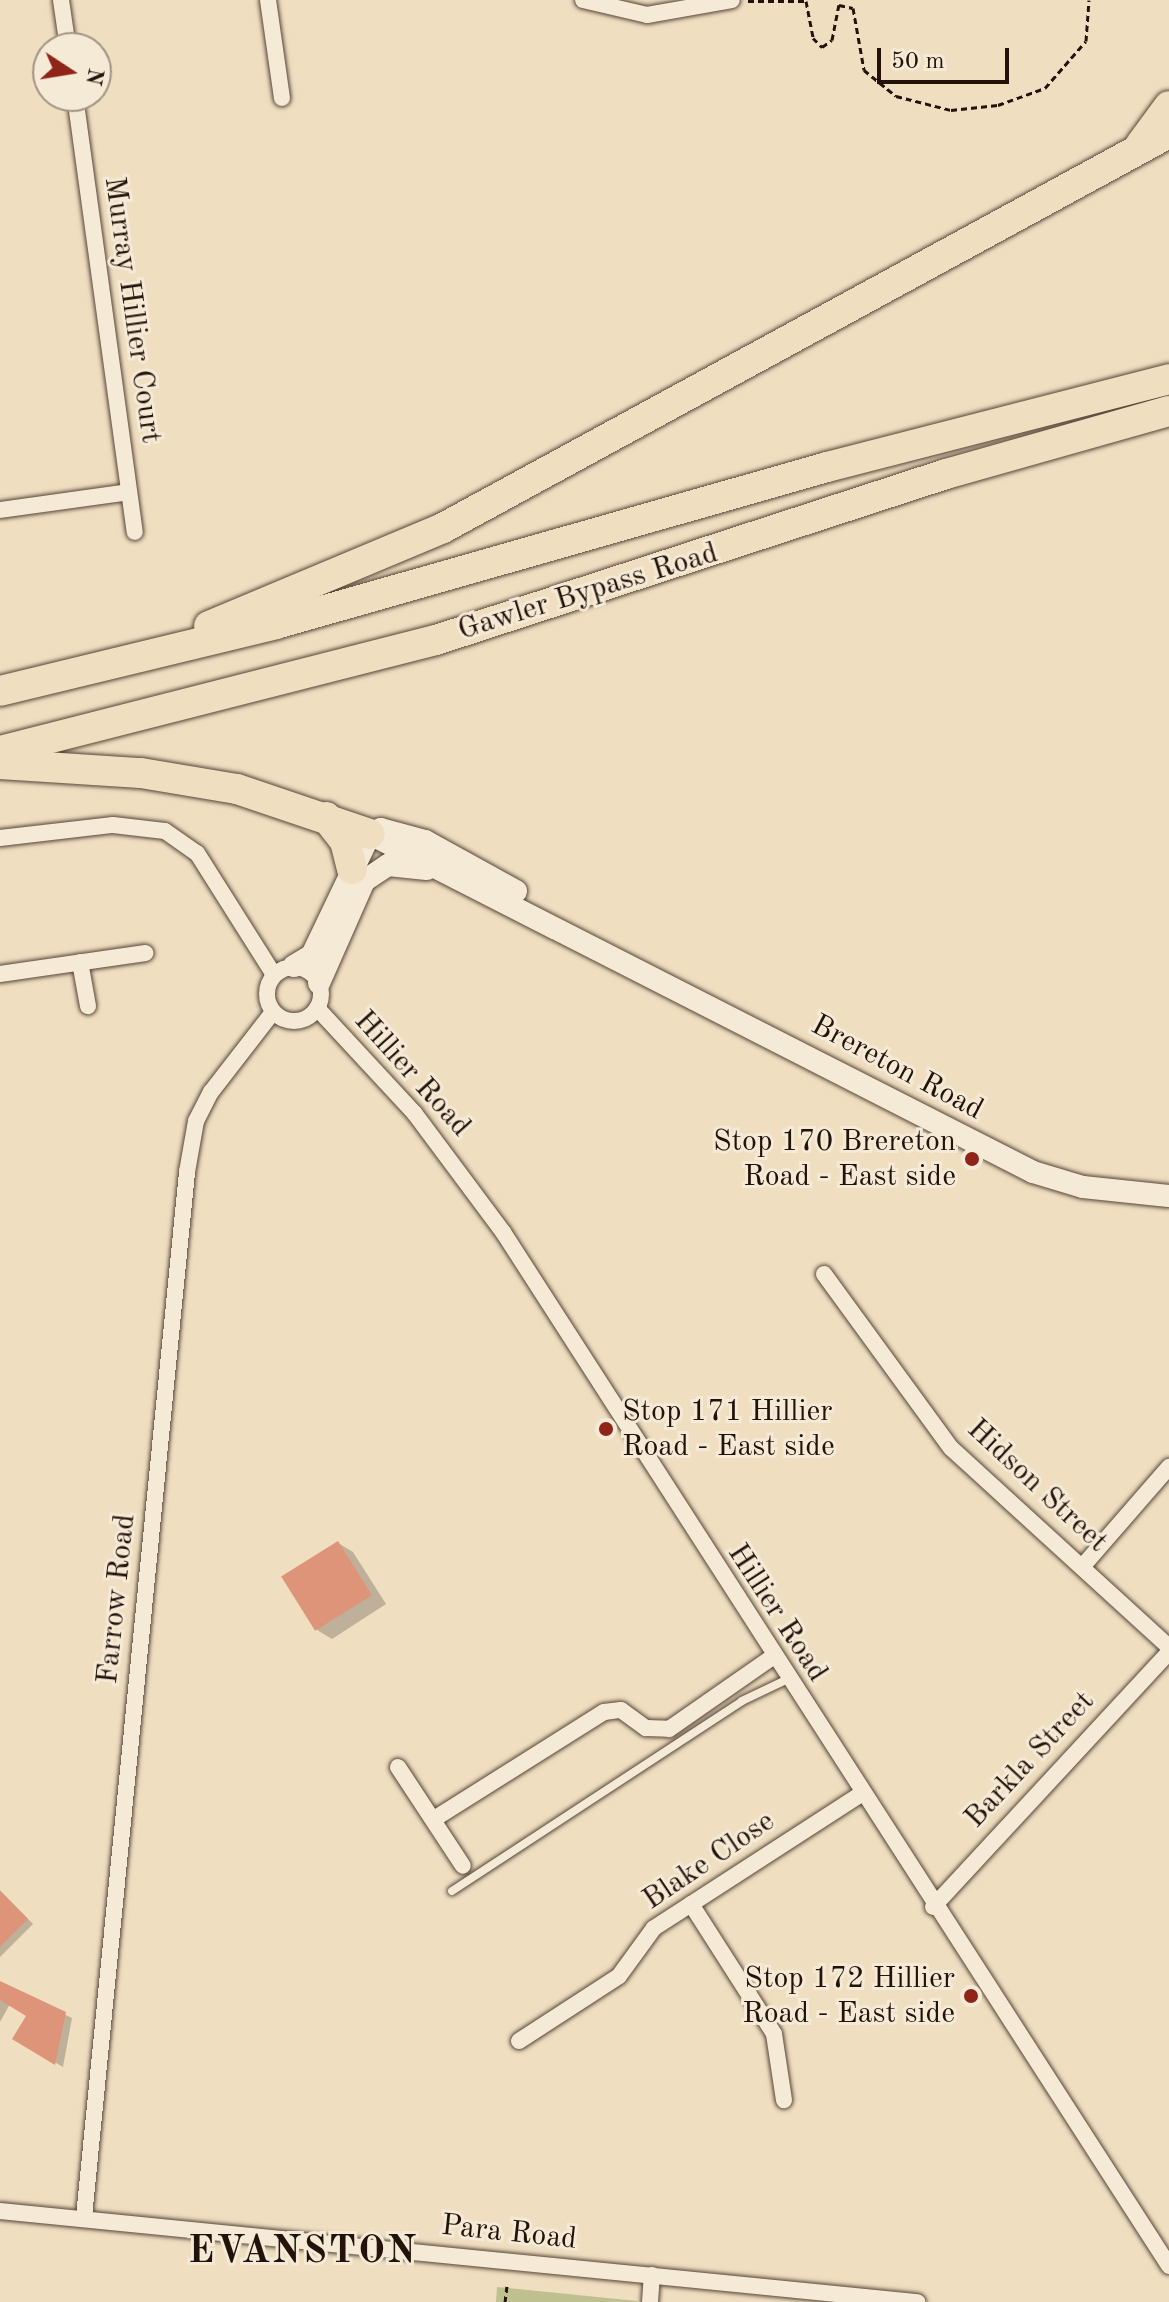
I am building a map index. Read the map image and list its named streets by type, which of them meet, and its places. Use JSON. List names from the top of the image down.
{
  "streets": {
    "highway": ["Gawler Bypass Road"],
    "street": [
      "Murray Hillier Court",
      "Brereton Road",
      "Hillier Road",
      "Hidson Street",
      "Farrow Road",
      "Barkla Street",
      "Blake Close",
      "Para Road"
    ]
  },
  "crossings": [
    ["Brereton Road", "Hillier Road"],
    ["Brereton Road", "Farrow Road"],
    ["Hillier Road", "Farrow Road"],
    ["Hillier Road", "Barkla Street"],
    ["Hillier Road", "Blake Close"],
    ["Hidson Street", "Barkla Street"],
    ["Farrow Road", "Para Road"]
  ],
  "districts": ["EVANSTON"],
  "places": ["Stop 170 Brereton Road - East side", "Stop 171 Hillier Road - East side", "Stop 172 Hillier Road - East side"],
  "scale_bar": "50 m",
  "north": "right"
}
